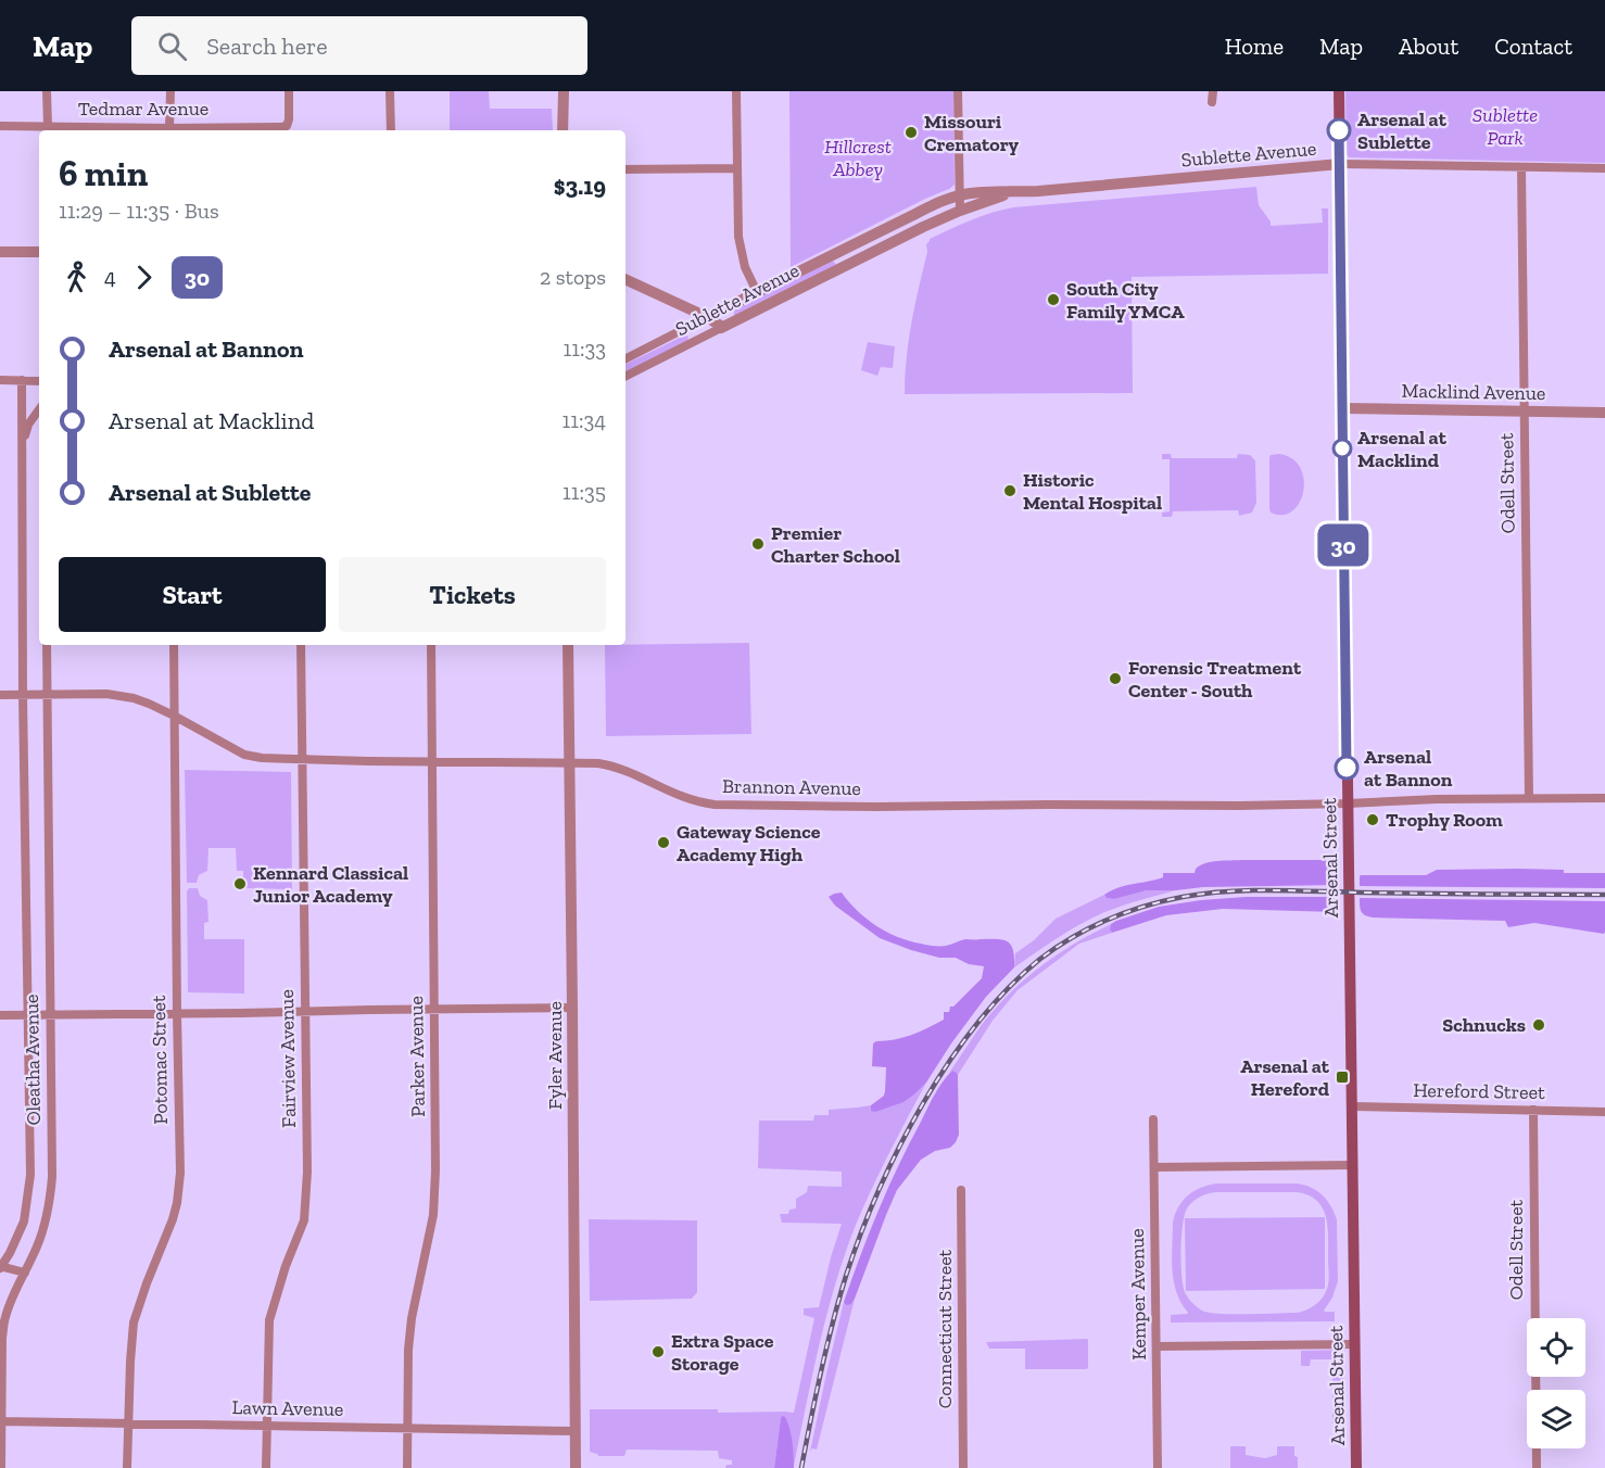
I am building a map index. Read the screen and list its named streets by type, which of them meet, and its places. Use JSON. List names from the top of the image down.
{
  "streets": {
    "main road": ["Arsenal Street"],
    "street": [
      "Tedmar Avenue",
      "Sublette Avenue",
      "Macklind Avenue",
      "Odell Street",
      "Brannon Avenue",
      "Fyler Avenue",
      "Parker Avenue",
      "Fairview Avenue",
      "Oleatha Avenue",
      "Potomac Street",
      "Hereford Street",
      "Kemper Avenue",
      "Connecticut Street",
      "Lawn Avenue"
    ]
  },
  "crossings": [
    ["Sublette Avenue", "Odell Street"],
    ["Sublette Avenue", "Arsenal Street"],
    ["Macklind Avenue", "Odell Street"],
    ["Macklind Avenue", "Arsenal Street"],
    ["Odell Street", "Brannon Avenue"],
    ["Odell Street", "Hereford Street"],
    ["Brannon Avenue", "Arsenal Street"],
    ["Brannon Avenue", "Fyler Avenue"],
    ["Brannon Avenue", "Parker Avenue"],
    ["Brannon Avenue", "Fairview Avenue"],
    ["Brannon Avenue", "Oleatha Avenue"],
    ["Brannon Avenue", "Potomac Street"],
    ["Arsenal Street", "Hereford Street"],
    ["Fyler Avenue", "Lawn Avenue"],
    ["Parker Avenue", "Lawn Avenue"],
    ["Fairview Avenue", "Lawn Avenue"],
    ["Oleatha Avenue", "Lawn Avenue"],
    ["Potomac Street", "Lawn Avenue"]
  ],
  "parks": ["Sublette Park", "Hillcrest Abbey"],
  "places": {
    "other": [
      "Arsenal at Sublette",
      "Missouri Crematory",
      "South City Family YMCA",
      "Arsenal at Macklind",
      "Historic Mental Hospital",
      "Premier Charter School",
      "Forensic Treatment Center - South",
      "Arsenal at Bannon",
      "Trophy Room",
      "Gateway Science Academy High",
      "Kennard Classical Junior Academy",
      "Schnucks",
      "Extra Space Storage"
    ],
    "transit": ["Arsenal at Hereford"]
  },
  "lines": ["bus line 30"],
  "page": {
    "header": "Map",
    "search": "Search here",
    "nav": [
      "Home",
      "Map",
      "About",
      "Contact"
    ],
    "on_map": "30",
    "heading": ["6 min", "11:29 – 11:35 · Bus", "$3.19"],
    "legs": ["4", "30", "2 stops"],
    "list": [
      {
        "name": "Arsenal at Bannon",
        "value": "11:33"
      },
      {
        "name": "Arsenal at Macklind",
        "value": "11:34"
      },
      {
        "name": "Arsenal at Sublette",
        "value": "11:35"
      }
    ],
    "buttons": ["Start", "Tickets"]
  }
}
